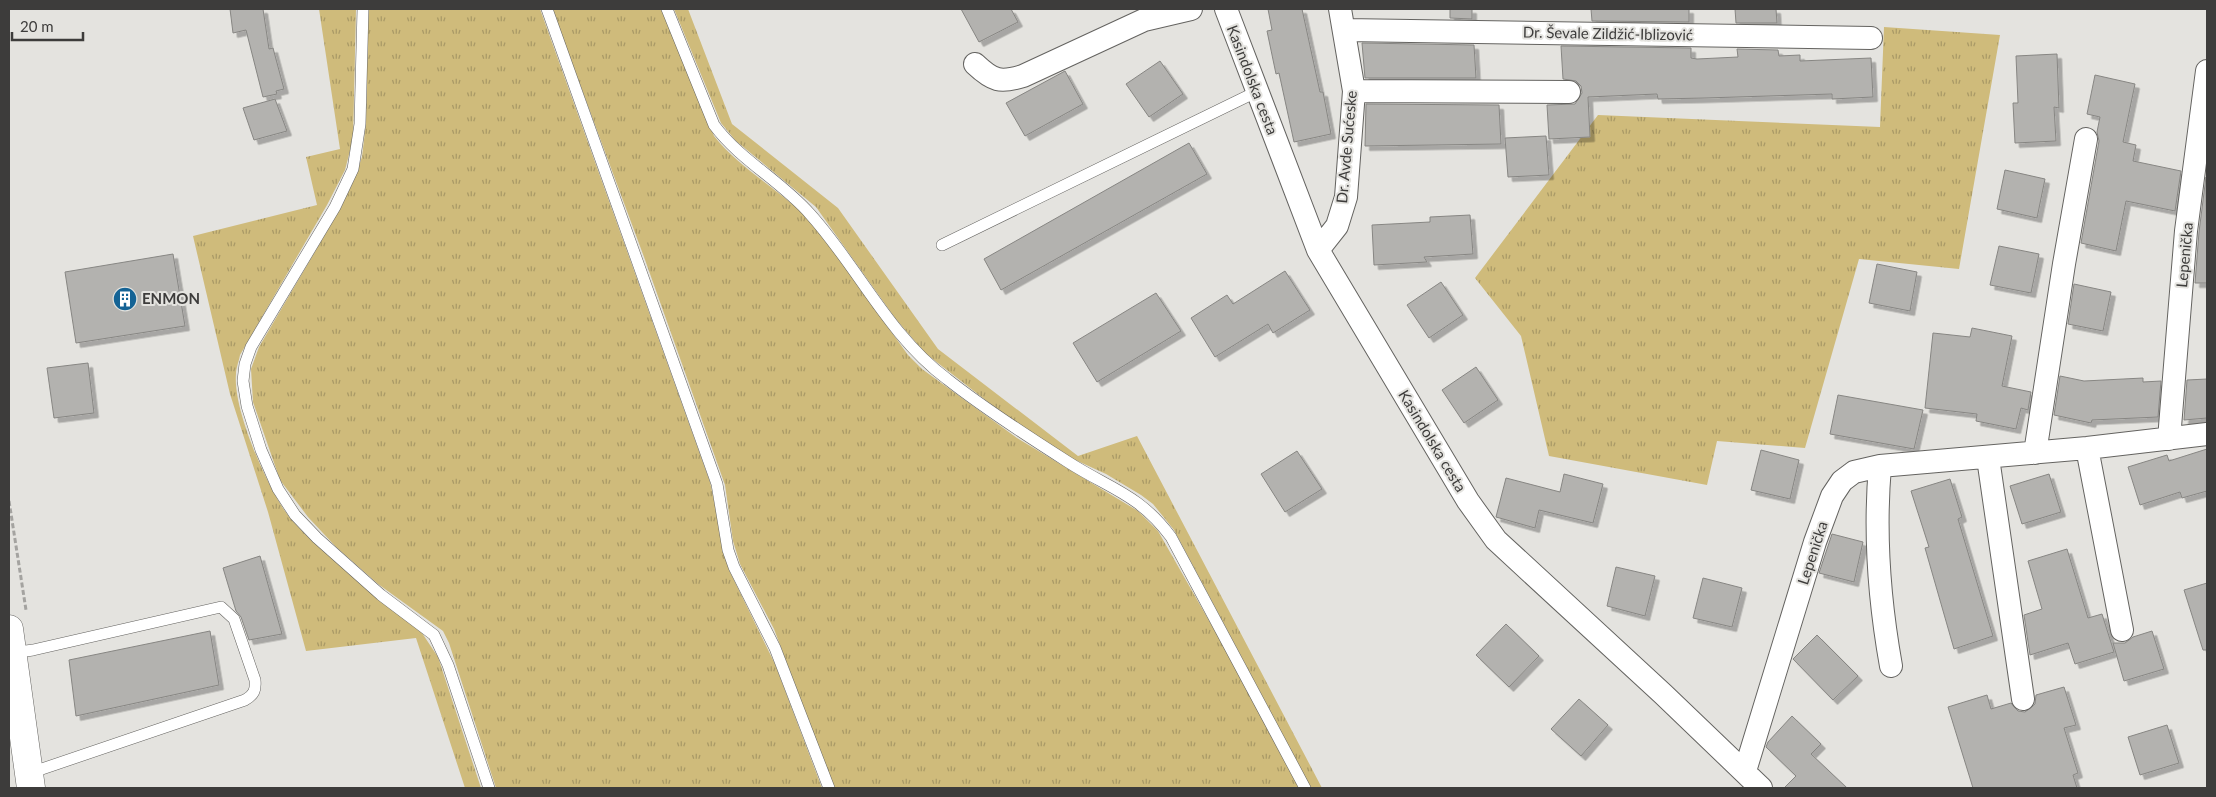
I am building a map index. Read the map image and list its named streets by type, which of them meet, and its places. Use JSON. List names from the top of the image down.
{
  "streets": {
    "street": [
      "Dr. Ševale Zildžić-Iblizović",
      "Kasindolska cesta",
      "Dr. Avde Sućeske",
      "Lepenička"
    ]
  },
  "crossings": [
    ["Dr. Ševale Zildžić-Iblizović", "Dr. Avde Sućeske"],
    ["Kasindolska cesta", "Dr. Avde Sućeske"],
    ["Kasindolska cesta", "Lepenička"]
  ],
  "places": {
    "building": ["ENMON"]
  },
  "scale_bar": "20 m"
}
